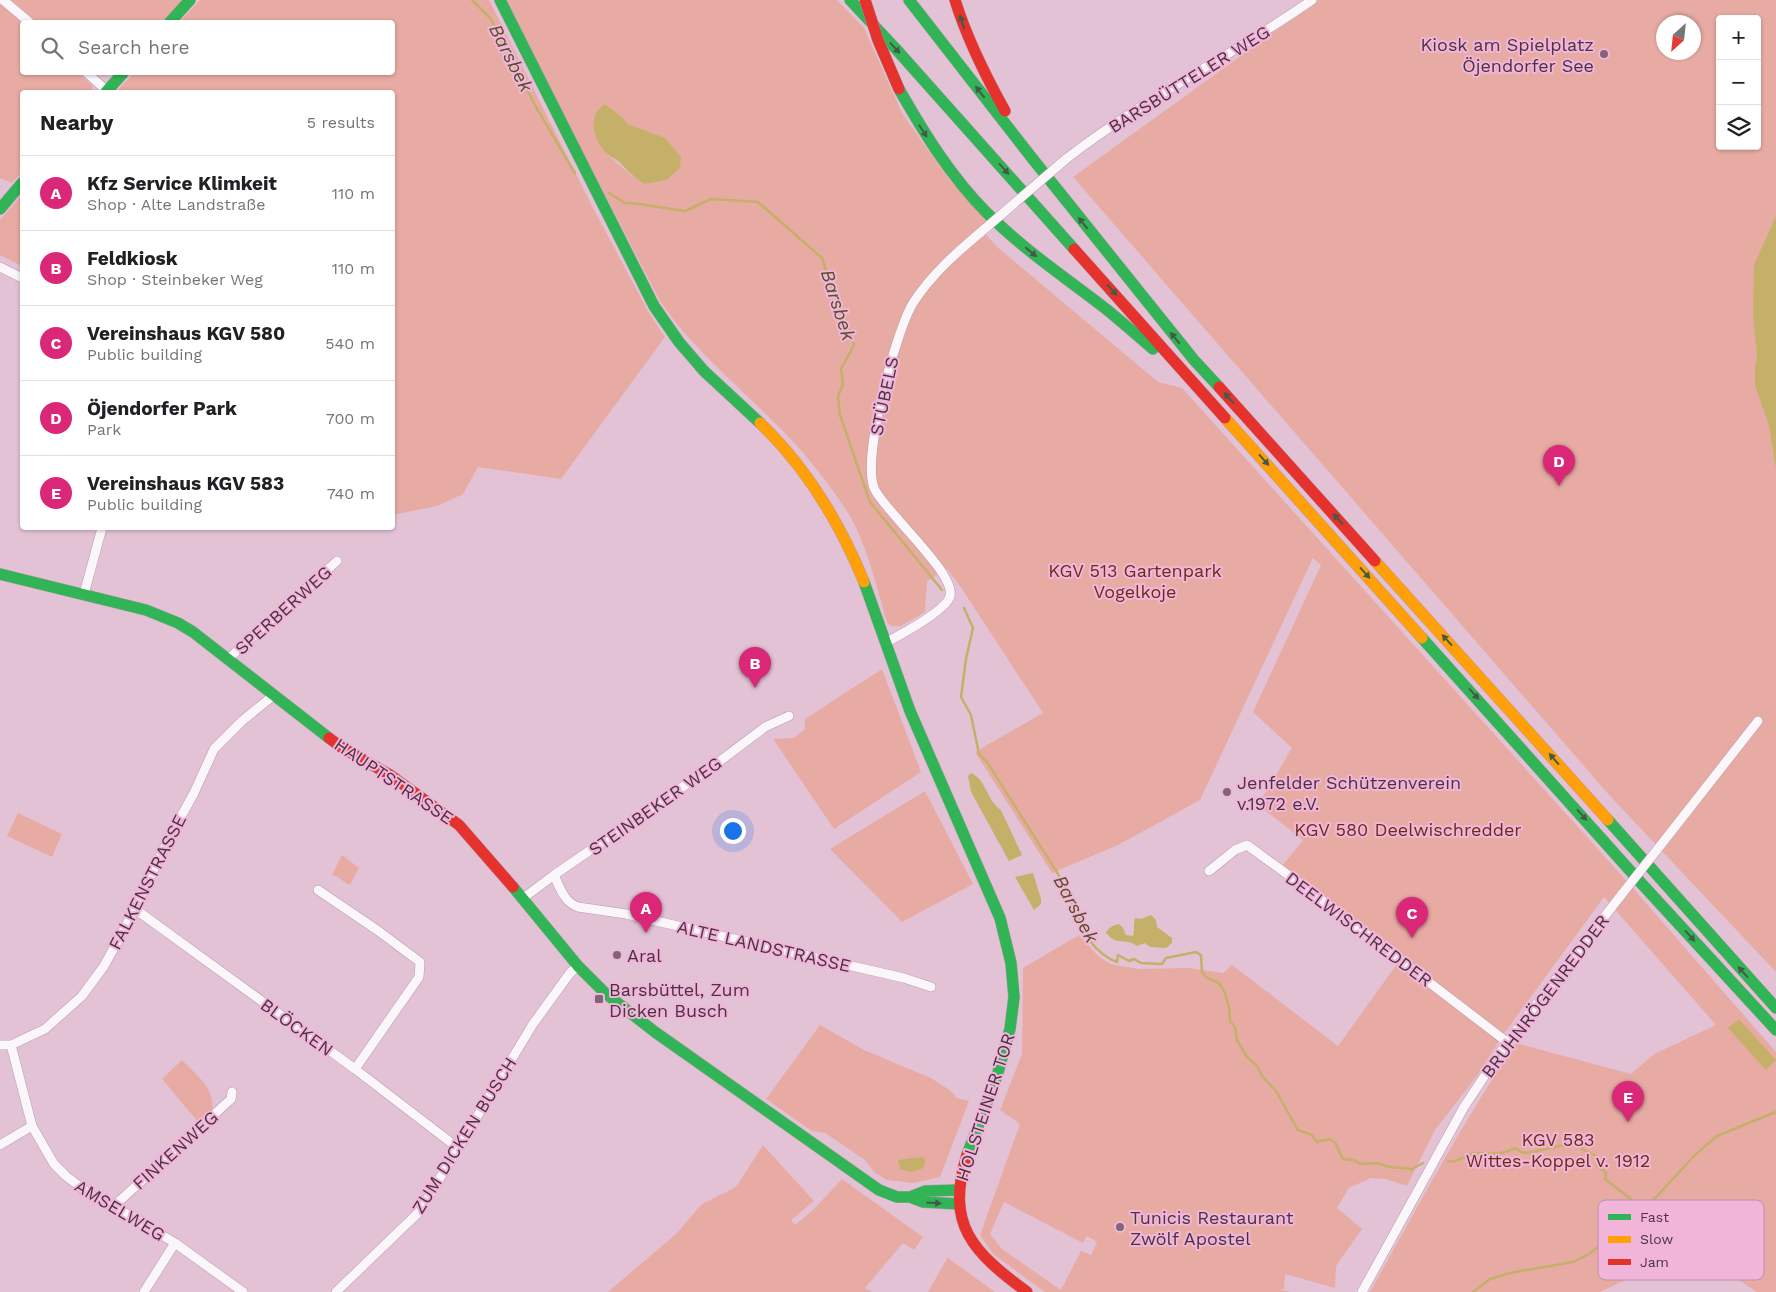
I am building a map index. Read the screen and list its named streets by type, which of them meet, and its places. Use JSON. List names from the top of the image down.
{
  "streets": {
    "main road": ["HAUPTSTRASSE", "HOLSTEINER TOR"],
    "street": [
      "BARSBÜTTELER WEG",
      "STÜBELS",
      "SPERBERWEG",
      "STEINBEKER WEG",
      "FALKENSTRASSE",
      "DEELWISCHREDDER",
      "ALTE LANDSTRASSE",
      "BRUHNRÖGENREDDER",
      "BLÖCKEN",
      "ZUM DICKEN BUSCH",
      "FINKENWEG",
      "AMSELWEG"
    ]
  },
  "crossings": [
    ["BARSBÜTTELER WEG", "STÜBELS"],
    ["STÜBELS", "HOLSTEINER TOR"],
    ["SPERBERWEG", "HAUPTSTRASSE"],
    ["HAUPTSTRASSE", "STEINBEKER WEG"],
    ["HAUPTSTRASSE", "FALKENSTRASSE"],
    ["HAUPTSTRASSE", "HOLSTEINER TOR"],
    ["HAUPTSTRASSE", "ZUM DICKEN BUSCH"],
    ["STEINBEKER WEG", "ALTE LANDSTRASSE"],
    ["FALKENSTRASSE", "BLÖCKEN"],
    ["FALKENSTRASSE", "AMSELWEG"],
    ["DEELWISCHREDDER", "BRUHNRÖGENREDDER"],
    ["BLÖCKEN", "ZUM DICKEN BUSCH"],
    ["FINKENWEG", "AMSELWEG"]
  ],
  "water": ["Barsbek"],
  "parks": ["KGV 513 Gartenpark Vogelkoje", "KGV 580 Deelwischredder", "KGV 583 Wittes-Koppel v. 1912"],
  "places": {
    "other": [
      "Kiosk am Spielplatz Öjendorfer See",
      "Jenfelder Schützenverein v.1972 e.V.",
      "Aral",
      "Tunicis Restaurant Zwölf Apostel"
    ],
    "transit": ["Barsbüttel, Zum Dicken Busch"]
  },
  "legend": ["Fast", "Slow", "Jam"],
  "north": "bottom left",
  "page": {
    "map_buttons": ["+", "−"],
    "search": "Search here",
    "heading": ["Nearby", "5 results"],
    "list": [
      {
        "mark": "A",
        "name": "Kfz Service Klimkeit",
        "note": "Shop · Alte Landstraße",
        "value": "110 m"
      },
      {
        "mark": "B",
        "name": "Feldkiosk",
        "note": "Shop · Steinbeker Weg",
        "value": "110 m"
      },
      {
        "mark": "C",
        "name": "Vereinshaus KGV 580",
        "note": "Public building",
        "value": "540 m"
      },
      {
        "mark": "D",
        "name": "Öjendorfer Park",
        "note": "Park",
        "value": "700 m"
      },
      {
        "mark": "E",
        "name": "Vereinshaus KGV 583",
        "note": "Public building",
        "value": "740 m"
      }
    ],
    "pins": [
      "D",
      "B",
      "A",
      "C",
      "E"
    ]
  }
}
